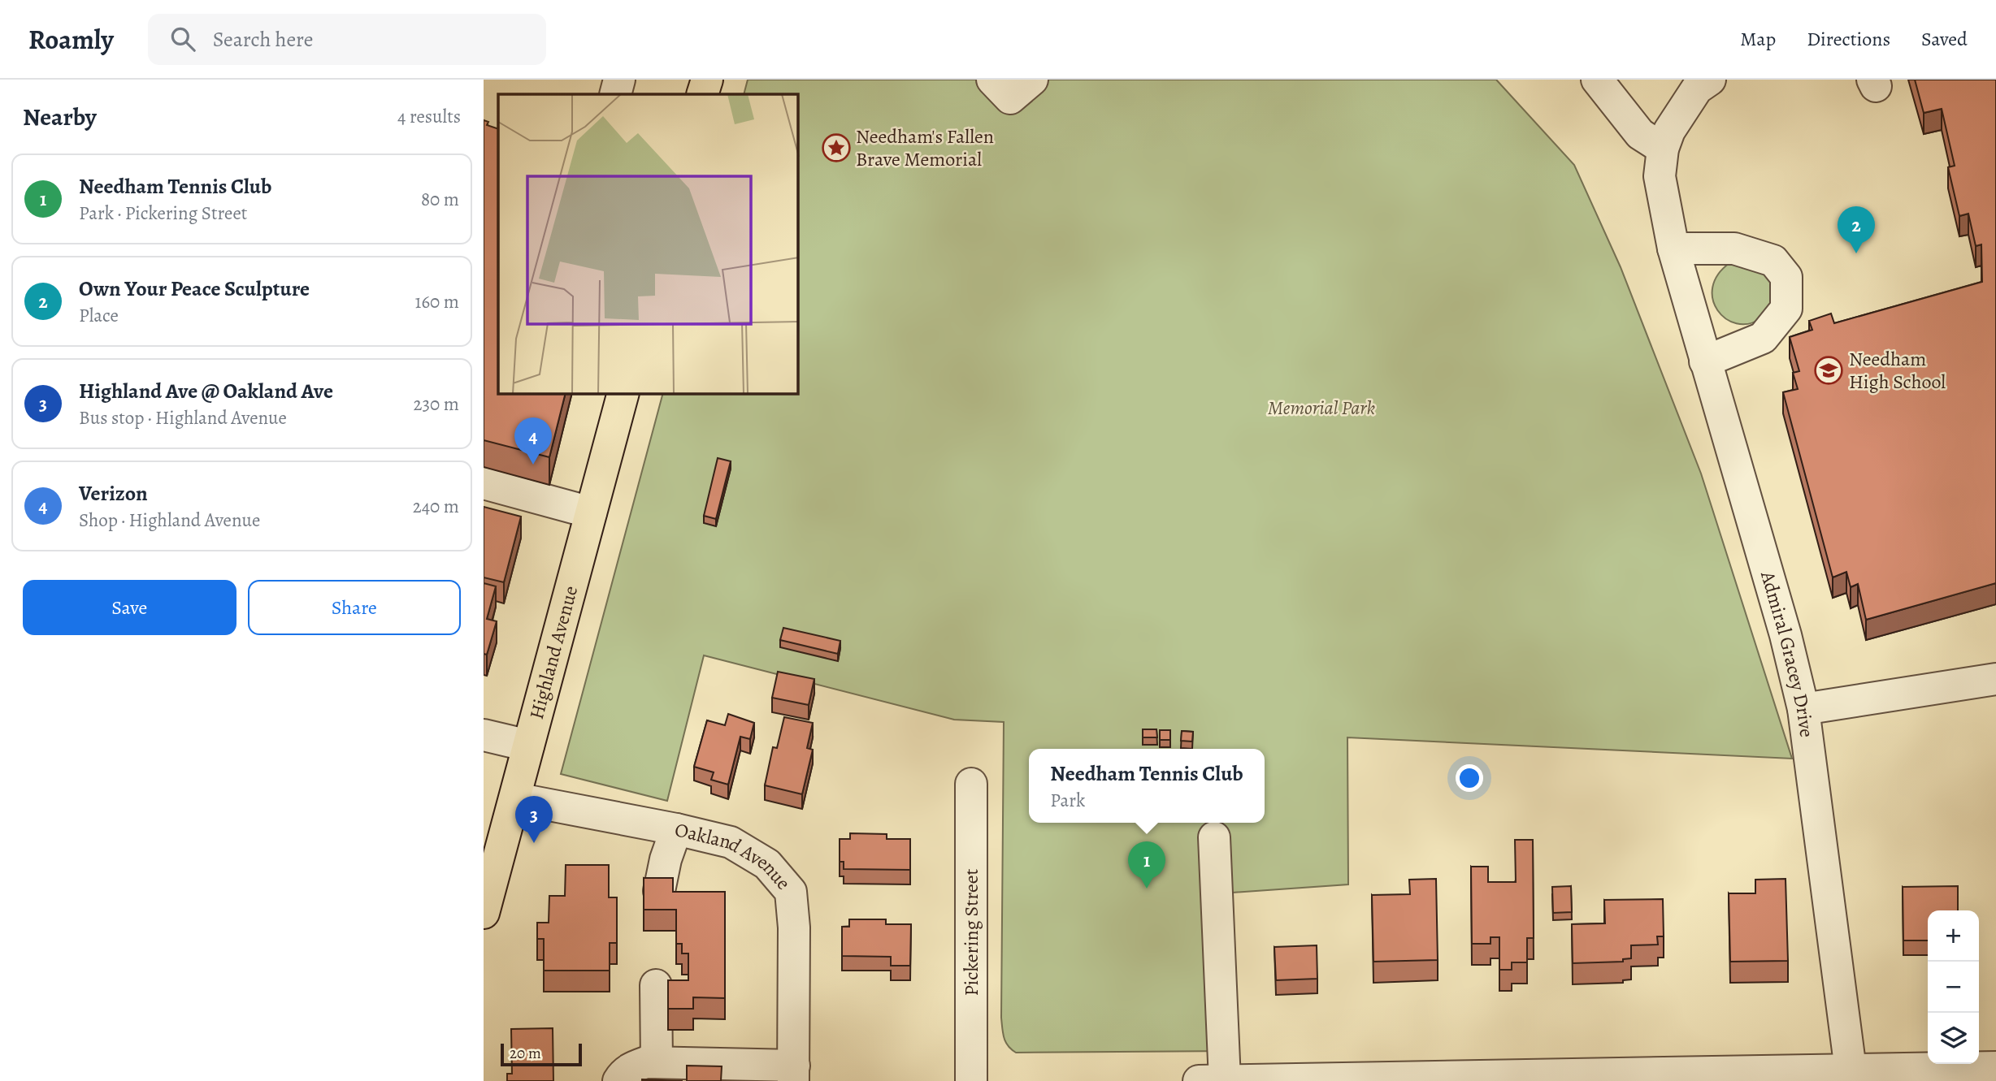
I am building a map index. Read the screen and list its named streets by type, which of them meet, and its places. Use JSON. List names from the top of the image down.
{
  "streets": {
    "main road": ["Highland Avenue"],
    "street": ["Admiral Gracey Drive", "Oakland Avenue", "Pickering Street"]
  },
  "crossings": [
    ["Highland Avenue", "Oakland Avenue"]
  ],
  "parks": ["Memorial Park"],
  "places": {
    "place": ["Needham's Fallen Brave Memorial"],
    "school or university": ["Needham High School"]
  },
  "scale_bar": "20 m",
  "page": {
    "header": "Roamly",
    "search": "Search here",
    "nav": ["Map", "Directions", "Saved"],
    "heading": ["Nearby", "4 results"],
    "list": [
      {
        "mark": "1",
        "name": "Needham Tennis Club",
        "note": "Park · Pickering Street",
        "value": "80 m"
      },
      {
        "mark": "2",
        "name": "Own Your Peace Sculpture",
        "note": "Place",
        "value": "160 m"
      },
      {
        "mark": "3",
        "name": "Highland Ave @ Oakland Ave",
        "note": "Bus stop · Highland Avenue",
        "value": "230 m"
      },
      {
        "mark": "4",
        "name": "Verizon",
        "note": "Shop · Highland Avenue",
        "value": "240 m"
      }
    ],
    "pins": [
      "2",
      "4",
      "3",
      "1"
    ],
    "buttons": ["Save", "Share"],
    "popup": ["Needham Tennis Club", "Park"],
    "map_buttons": ["+", "−"],
    "scale": "20 m"
  }
}
